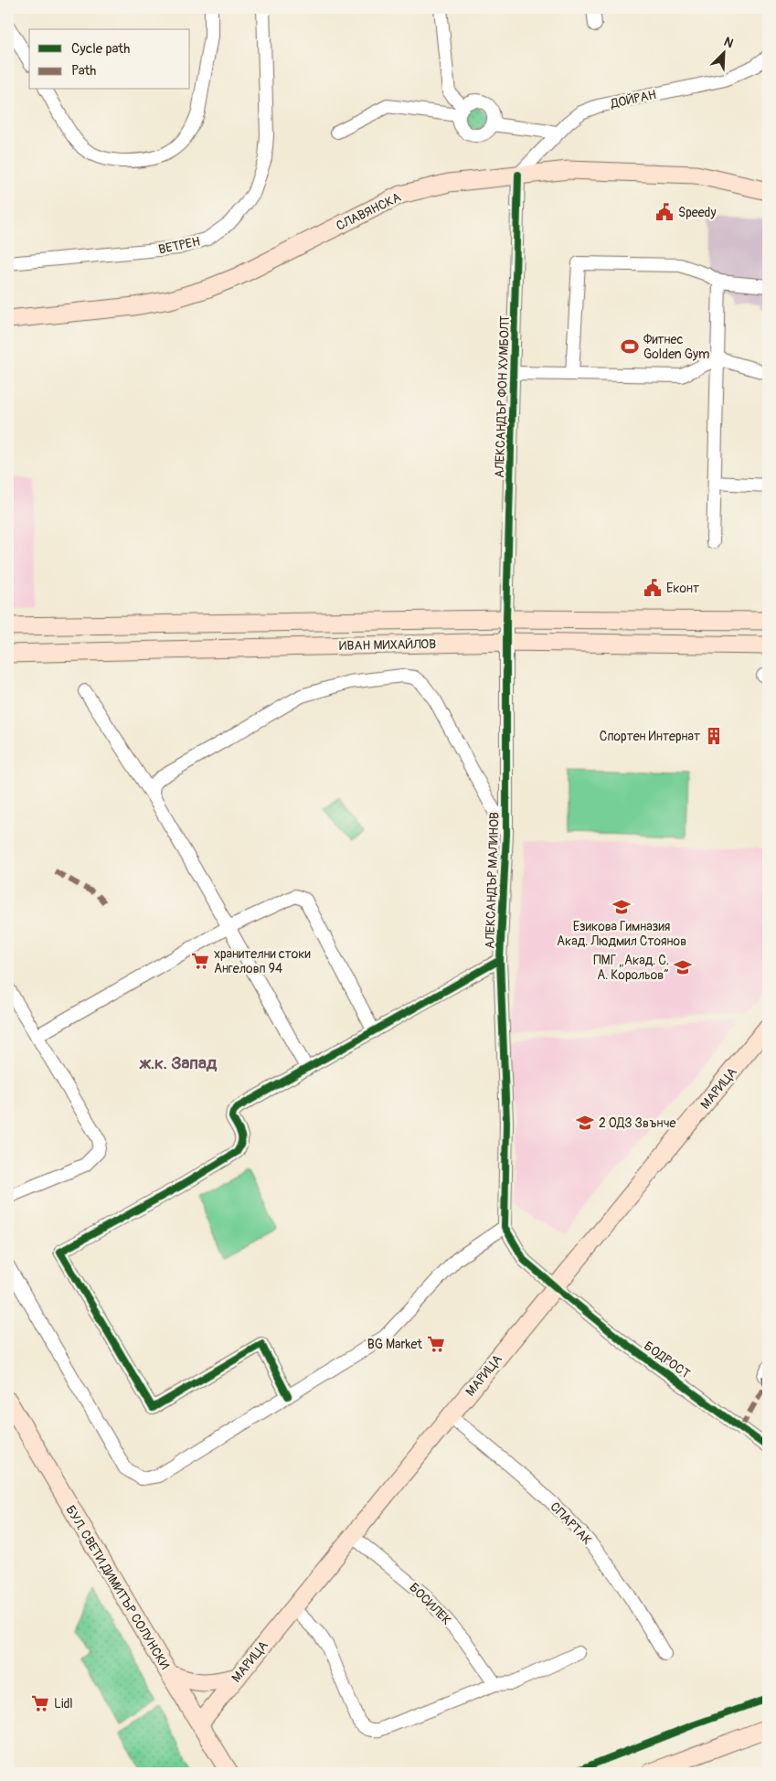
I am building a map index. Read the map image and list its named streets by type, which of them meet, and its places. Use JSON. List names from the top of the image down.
{
  "streets": {
    "street": [
      "ДОЙРАН",
      "СЛАВЯНСКА",
      "ВЕТРЕН",
      "АЛЕКСАНДЪР ФОН ХУМБОЛТ",
      "ИВАН МИХАЙЛОВ",
      "АЛЕКСАНДЪР МАЛИНОВ",
      "МАРИЦА",
      "БОДРОСТ",
      "СПАРТАК",
      "БУЛ. СВЕТИ ДИМИТЪР СОЛУНСКИ",
      "БОСИЛЕК"
    ]
  },
  "crossings": [
    ["ДОЙРАН", "СЛАВЯНСКА"],
    ["ДОЙРАН", "АЛЕКСАНДЪР ФОН ХУМБОЛТ"],
    ["СЛАВЯНСКА", "АЛЕКСАНДЪР ФОН ХУМБОЛТ"],
    ["АЛЕКСАНДЪР ФОН ХУМБОЛТ", "ИВАН МИХАЙЛОВ"],
    ["АЛЕКСАНДЪР ФОН ХУМБОЛТ", "АЛЕКСАНДЪР МАЛИНОВ"],
    ["ИВАН МИХАЙЛОВ", "АЛЕКСАНДЪР МАЛИНОВ"],
    ["МАРИЦА", "БОДРОСТ"],
    ["МАРИЦА", "СПАРТАК"],
    ["МАРИЦА", "БУЛ. СВЕТИ ДИМИТЪР СОЛУНСКИ"],
    ["МАРИЦА", "БОСИЛЕК"]
  ],
  "districts": ["ж.к. Запад"],
  "places": {
    "public building": ["Speedy", "Еконт"],
    "sports": ["Фитнес Golden Gym"],
    "building": ["Спортен Интернат"],
    "school or university": ["Езикова Гимназия Акад. Людмил Стоянов", "ПМГ „Акад. С. А. Корольов“", "2 ОДЗ Звънче"],
    "supermarket": ["хранителни стоки Ангеловп 94", "BG Market", "Lidl"]
  },
  "legend": ["Cycle path", "Path"],
  "north": "top right"
}
